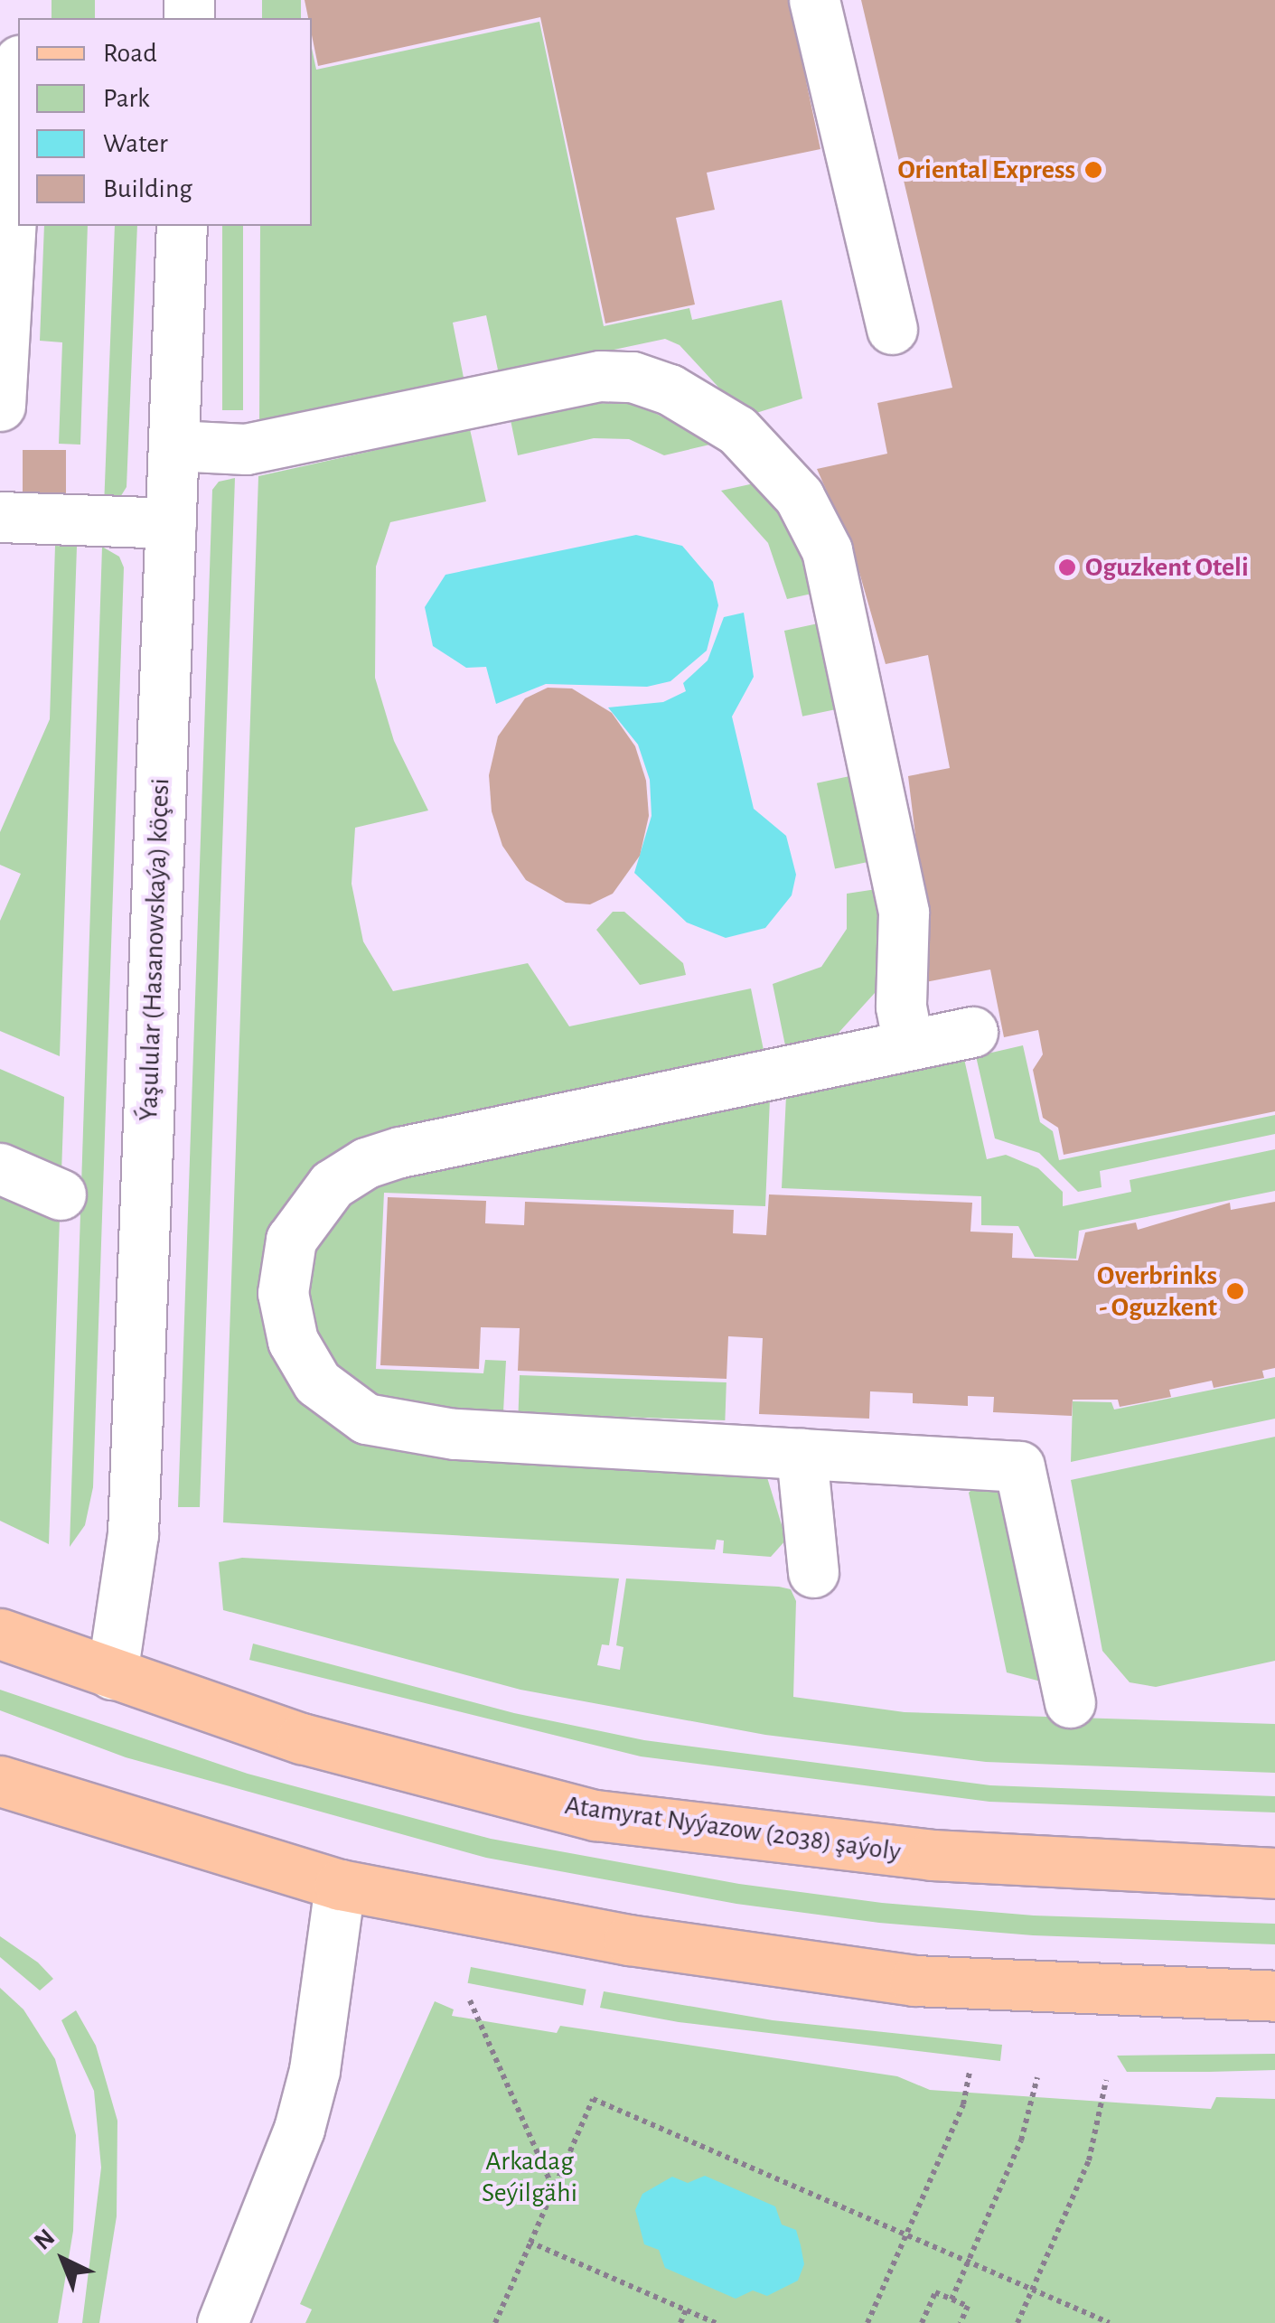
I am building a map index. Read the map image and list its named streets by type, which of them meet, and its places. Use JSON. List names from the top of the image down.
{
  "streets": {
    "main road": ["Atamyrat Nyýazow (2038) şaýoly"],
    "street": ["Ýaşulular (Hasanowskaýa) köçesi"]
  },
  "crossings": [
    ["Ýaşulular (Hasanowskaýa) köçesi", "Atamyrat Nyýazow (2038) şaýoly"]
  ],
  "parks": ["Arkadag Seýilgähi"],
  "places": ["Oriental Express", "Oguzkent Oteli", "Overbrinks - Oguzkent"],
  "legend": [
    "Road",
    "Park",
    "Water",
    "Building"
  ],
  "north": "top left"
}
